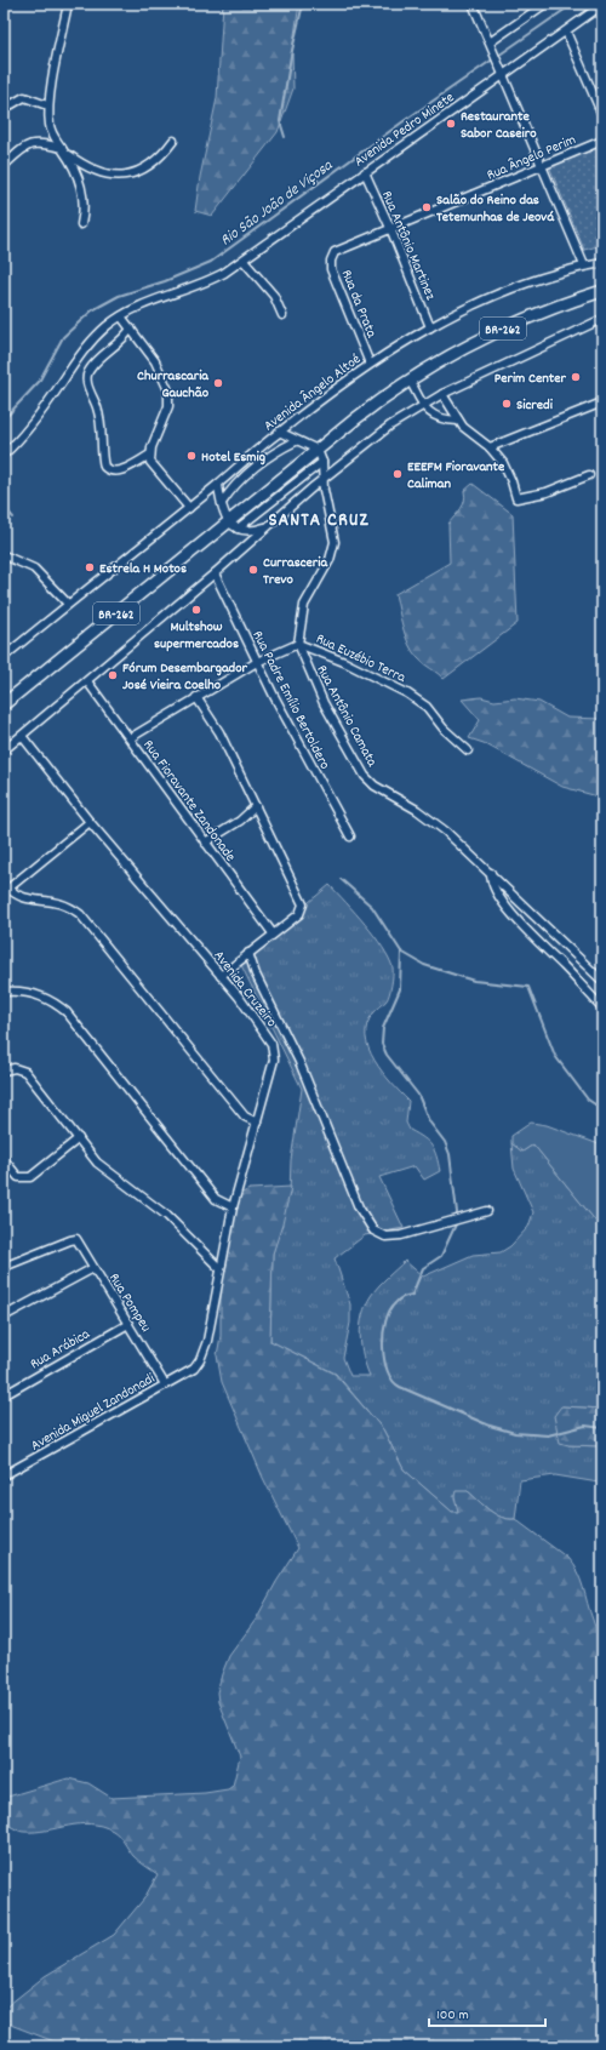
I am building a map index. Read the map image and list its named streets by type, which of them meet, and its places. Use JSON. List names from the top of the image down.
{
  "streets": {
    "highway": ["BR-262"],
    "street": [
      "Avenida Pedro Minete",
      "Rua Ângelo Perim",
      "Rua Antônio Martinez",
      "Rua da Prata",
      "Avenida Ângelo Altoé",
      "Rua Euzébio Terra",
      "Rua Padre Emílio Bertoldero",
      "Rua Antônio Camata",
      "Rua Fioravante Zandonade",
      "Avenida Cruzeiro",
      "Rua Pompeu",
      "Rua Arábica",
      "Avenida Miguel Zandonadi"
    ]
  },
  "crossings": [
    ["Avenida Pedro Minete", "Rua Antônio Martinez"],
    ["Rua Ângelo Perim", "Rua Antônio Martinez"],
    ["Rua Ângelo Perim", "Rua da Prata"],
    ["Rua Antônio Martinez", "Avenida Ângelo Altoé"],
    ["Rua da Prata", "Avenida Ângelo Altoé"],
    ["Rua Euzébio Terra", "Rua Padre Emílio Bertoldero"],
    ["Rua Euzébio Terra", "Rua Antônio Camata"],
    ["Rua Euzébio Terra", "Rua Fioravante Zandonade"],
    ["Avenida Cruzeiro", "Avenida Miguel Zandonadi"],
    ["Rua Pompeu", "Rua Arábica"],
    ["Rua Pompeu", "Avenida Miguel Zandonadi"]
  ],
  "districts": ["SANTA CRUZ"],
  "water": ["Rio São João de Viçosa"],
  "places": [
    "Restaurante Sabor Caseiro",
    "Salão do Reino das Tetemunhas de Jeová",
    "Perim Center",
    "Churrascaria Gauchão",
    "Sicredi",
    "Hotel Esmig",
    "EEEFM Fioravante Caliman",
    "Estrela H Motos",
    "Currasceria Trevo",
    "Multshow supermercados",
    "Fórum Desembargador José Vieira Coelho"
  ],
  "scale_bar": "100 m"
}
